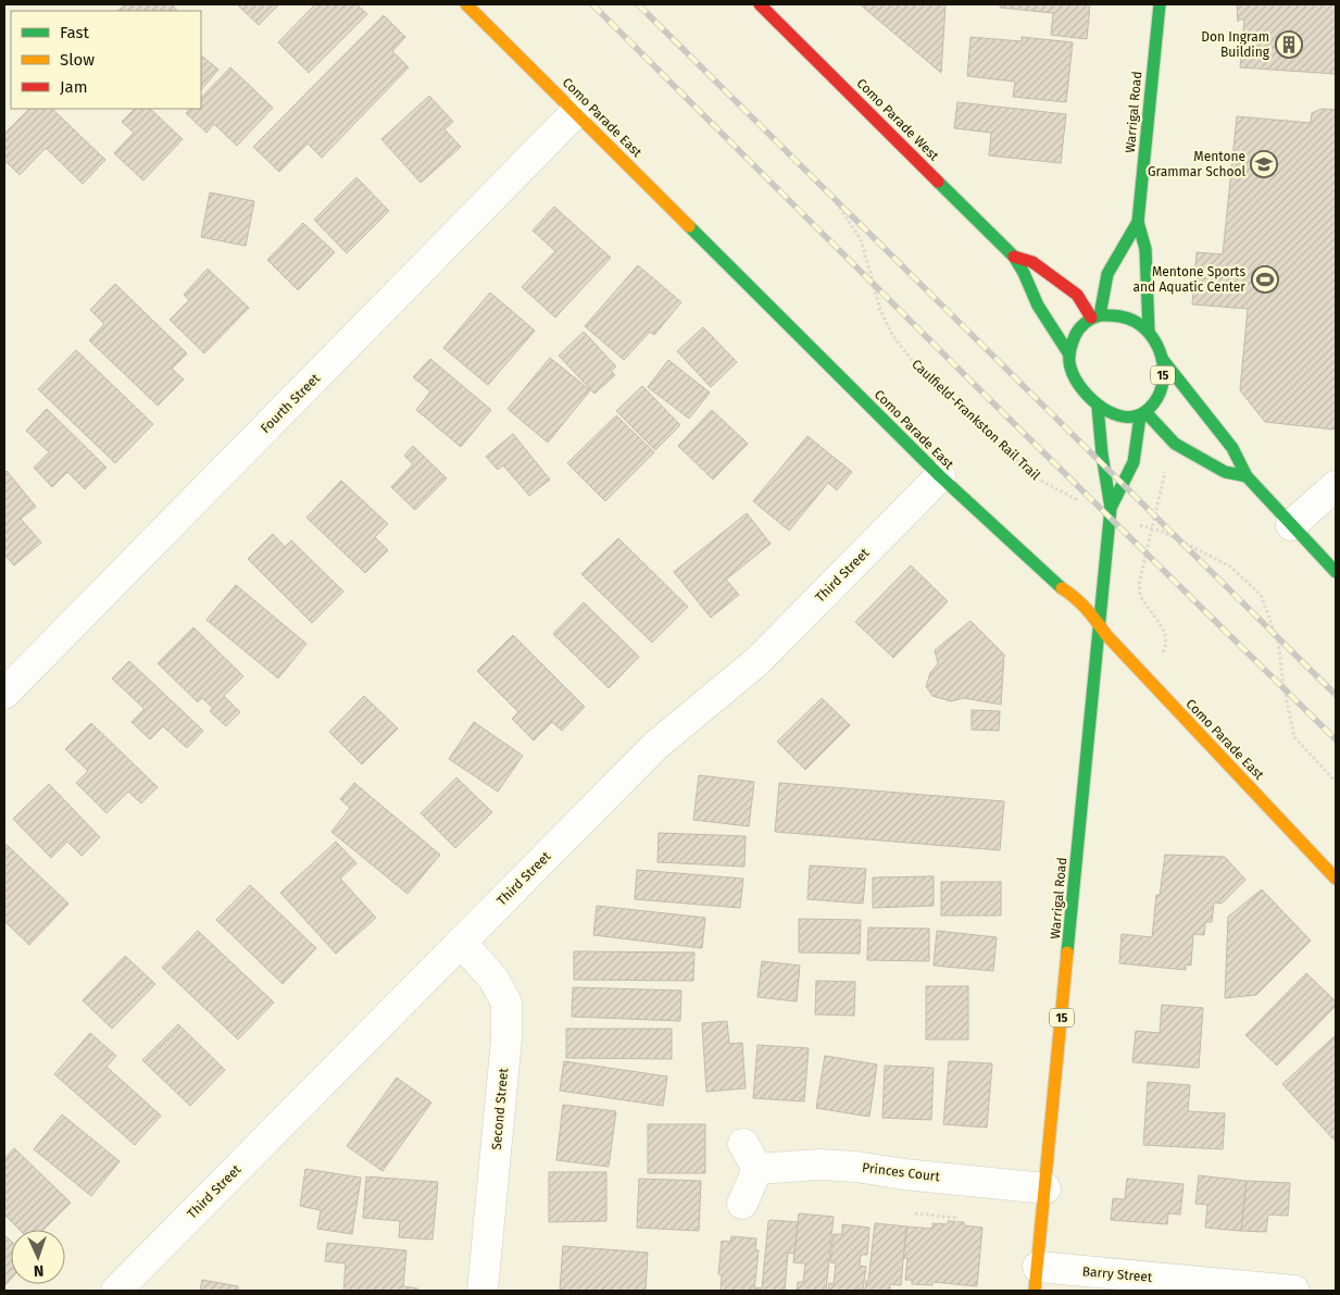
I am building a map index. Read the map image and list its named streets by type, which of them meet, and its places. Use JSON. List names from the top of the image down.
{
  "streets": {
    "street": [
      "Warrigal Road",
      "Como Parade East",
      "Como Parade West",
      "15",
      "Fourth Street",
      "Third Street",
      "Second Street",
      "Princes Court",
      "Barry Street"
    ],
    "path": ["Caulfield-Frankston Rail Trail"]
  },
  "crossings": [
    ["Warrigal Road", "Como Parade East"],
    ["Warrigal Road", "Como Parade West"],
    ["Warrigal Road", "15"],
    ["Warrigal Road", "Caulfield-Frankston Rail Trail"],
    ["Warrigal Road", "Princes Court"],
    ["Warrigal Road", "Barry Street"],
    ["Como Parade East", "Fourth Street"],
    ["Como Parade East", "Third Street"],
    ["Como Parade West", "15"],
    ["Third Street", "Second Street"]
  ],
  "places": {
    "building": ["Don Ingram Building"],
    "school or university": ["Mentone Grammar School"],
    "sports": ["Mentone Sports and Aquatic Center"]
  },
  "legend": ["Fast", "Slow", "Jam"],
  "north": "bottom"
}
